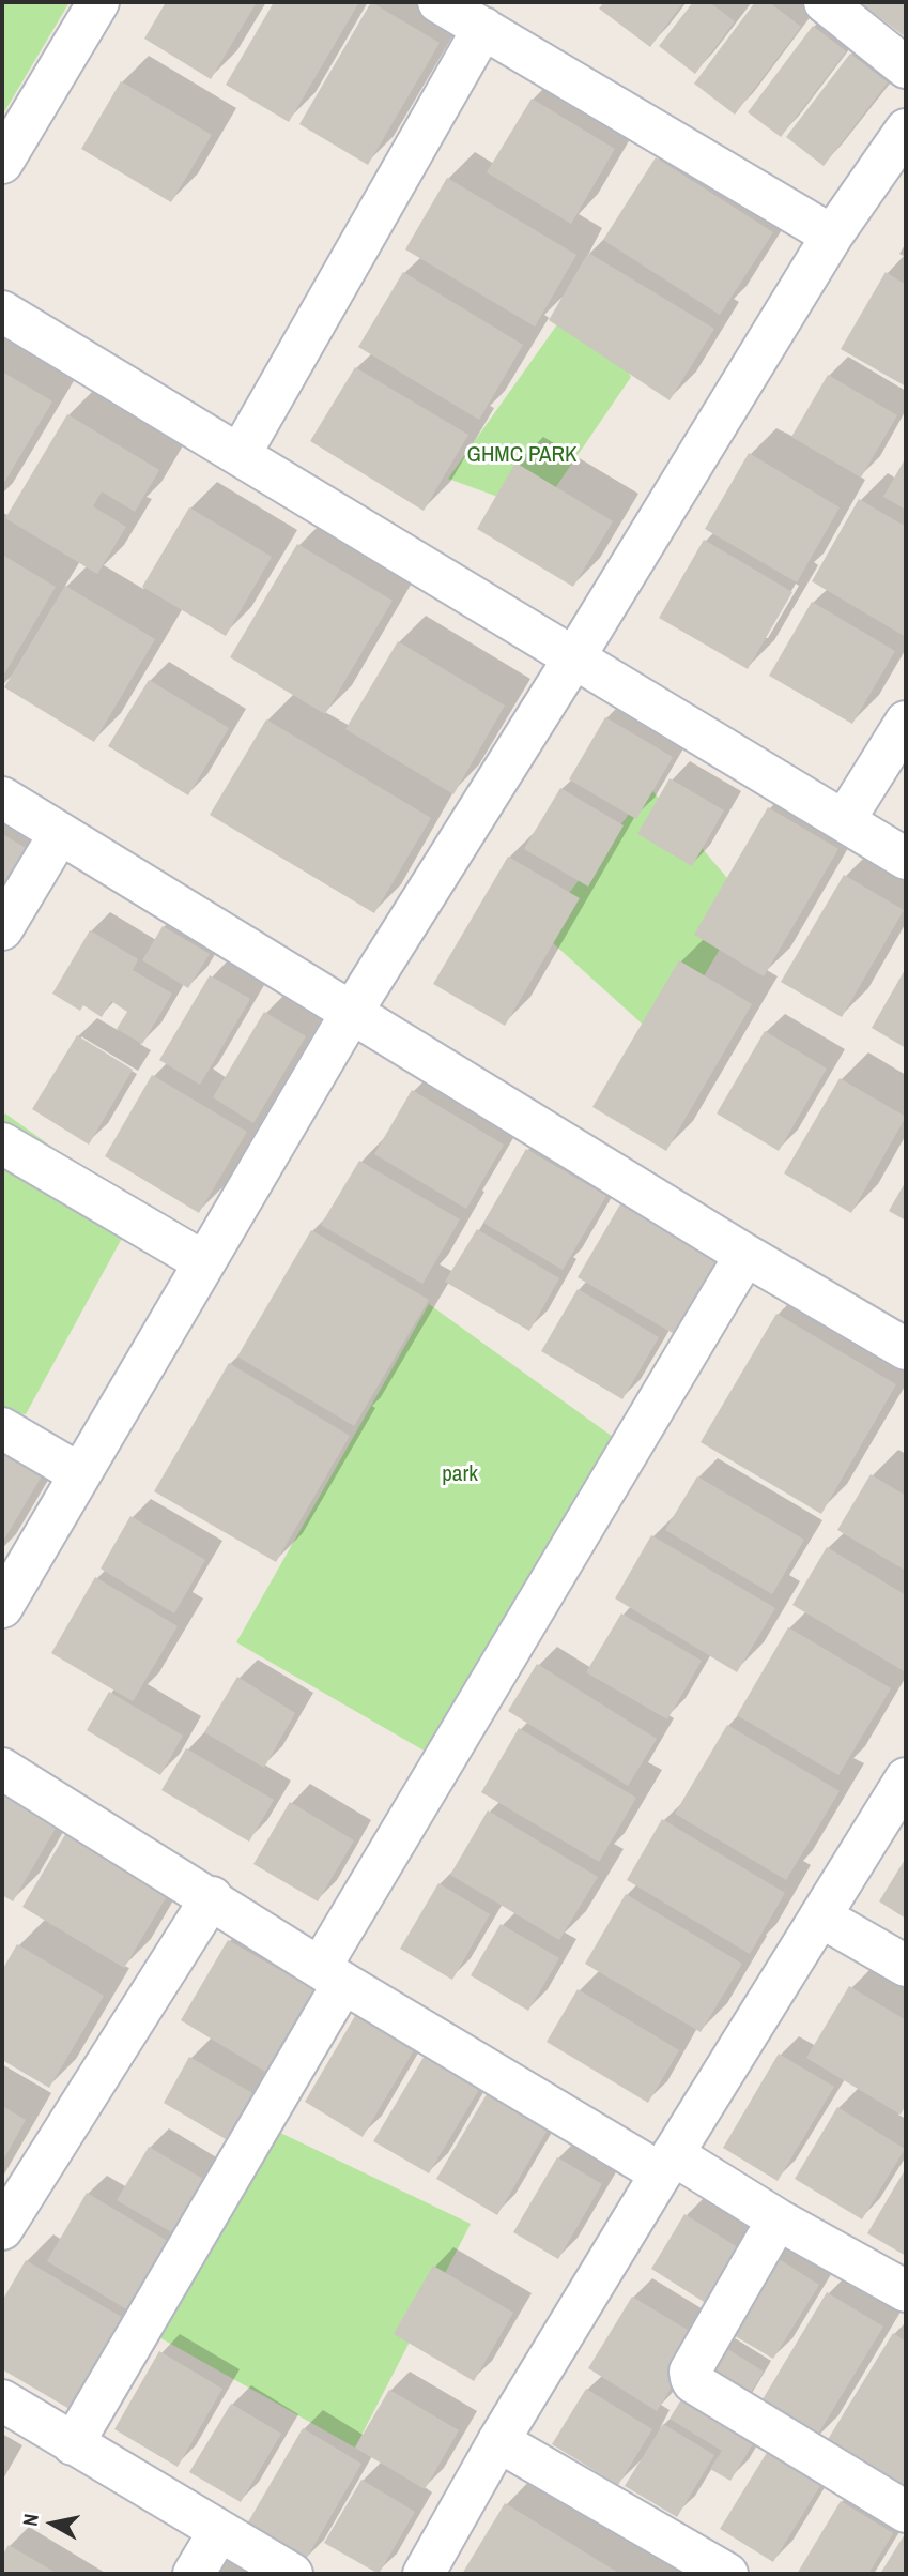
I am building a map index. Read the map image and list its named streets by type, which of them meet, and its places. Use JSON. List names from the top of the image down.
{
  "parks": ["GHMC PARK", "park"],
  "north": "left"
}
